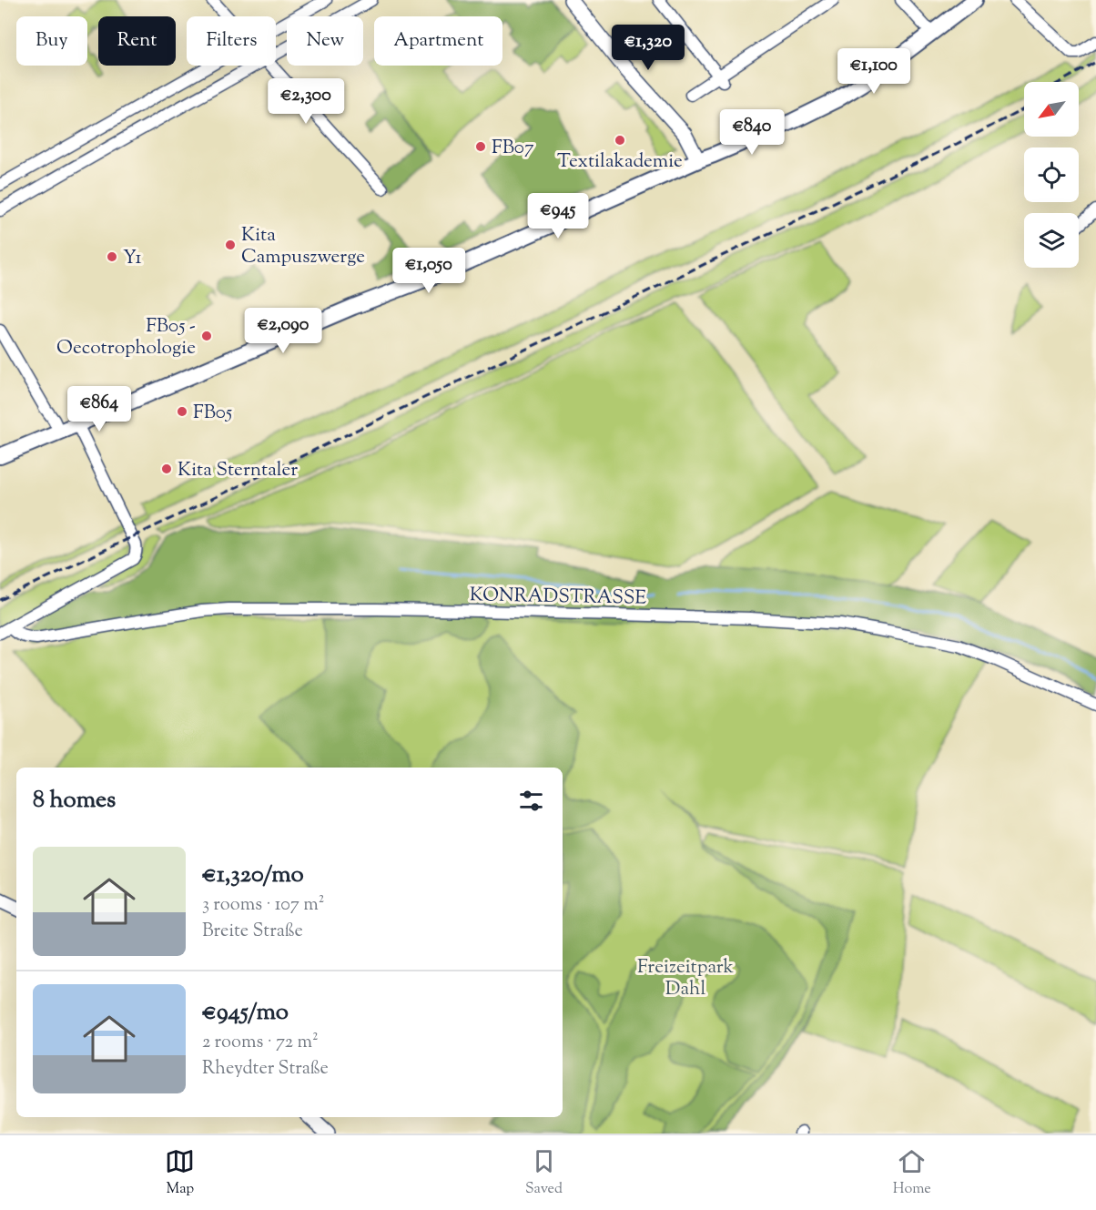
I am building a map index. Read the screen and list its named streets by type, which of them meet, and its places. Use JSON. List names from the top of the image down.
{
  "streets": {
    "street": ["KONRADSTRASSE"]
  },
  "parks": ["Freizeitpark Dahl"],
  "places": [
    "Textilakademie",
    "FB07",
    "Kita Campuszwerge",
    "Y1",
    "FB05 - Oecotrophologie",
    "FB05",
    "Kita Sterntaler"
  ],
  "north": "bottom left",
  "page": {
    "chip": [
      "Buy",
      "Rent",
      "Filters",
      "New",
      "Apartment"
    ],
    "price": [
      "€1,320",
      "€1,100",
      "€2,300",
      "€840",
      "€945",
      "€1,050",
      "€2,090",
      "€864"
    ],
    "heading": "8 homes",
    "list": [
      {
        "name": "€1,320/mo",
        "note": "3 rooms · 107 m² · Breite Straße"
      },
      {
        "name": "€945/mo",
        "note": "2 rooms · 72 m² · Rheydter Straße"
      }
    ],
    "tabs": ["Map", "Saved", "Home"]
  }
}
